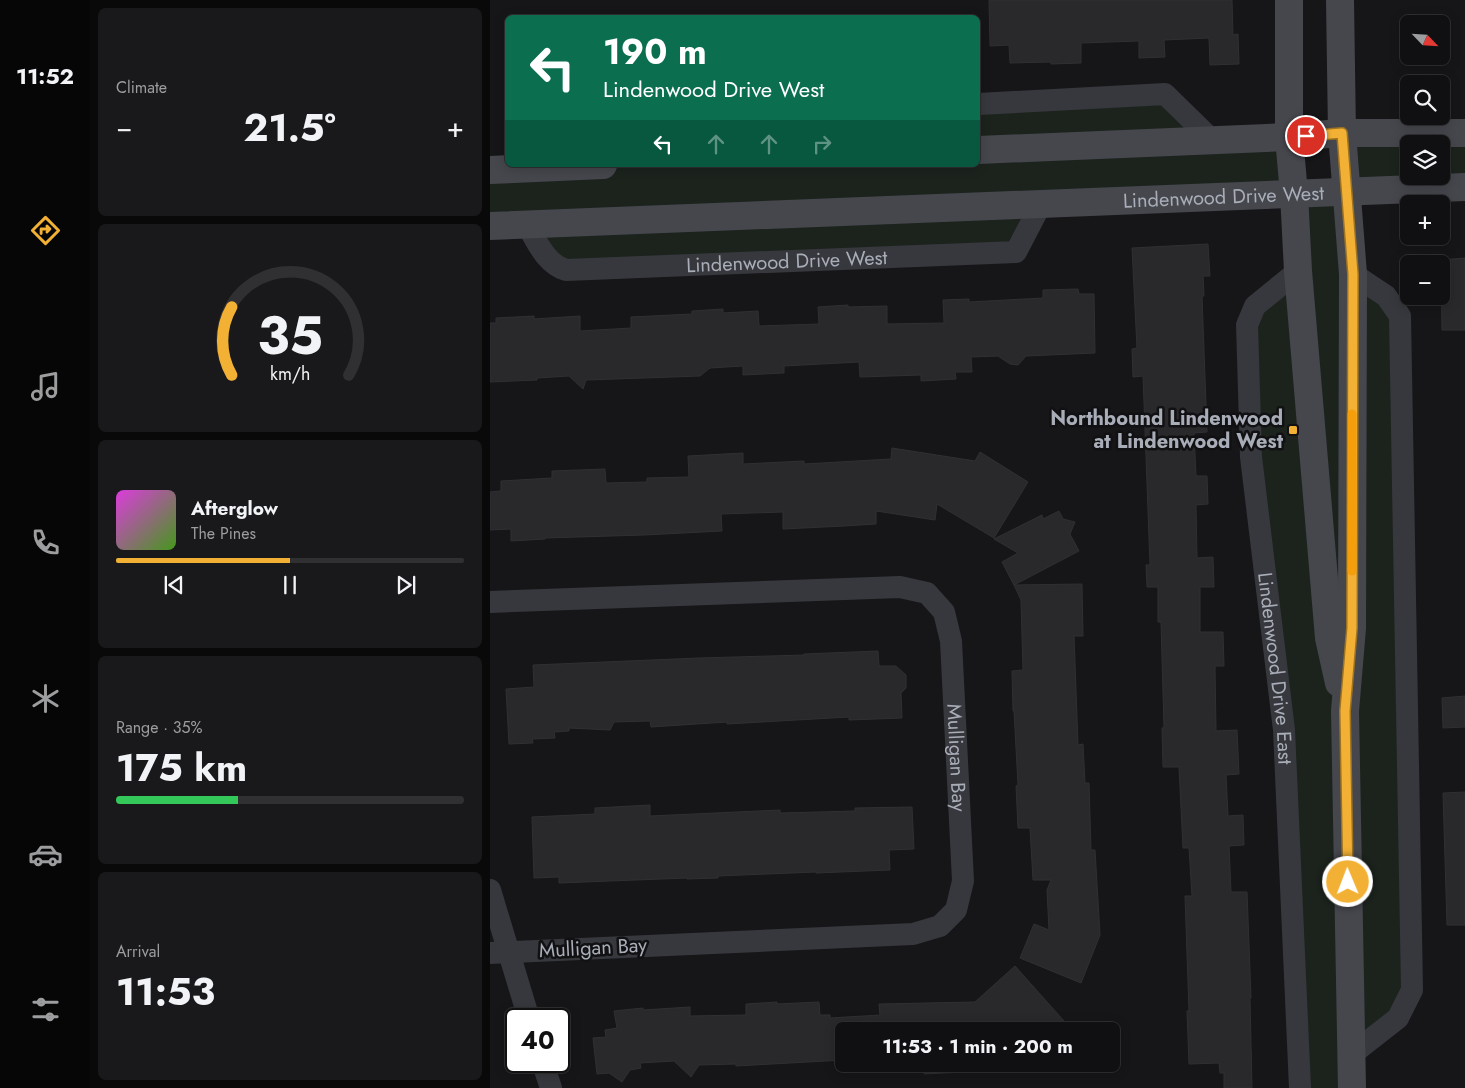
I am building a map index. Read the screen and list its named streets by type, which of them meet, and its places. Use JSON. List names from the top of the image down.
{
  "streets": {
    "street": ["Lindenwood Drive West", "Lindenwood Drive East", "Mulligan Bay"]
  },
  "places": {
    "transit": ["Northbound Lindenwood at Lindenwood West"]
  },
  "north": "bottom right",
  "page": {
    "tabs": "11:52",
    "tile": [
      "Climate",
      ["Range · 35%", "175 km"],
      ["Arrival", "11:53"]
    ],
    "map_buttons": ["+", "−"],
    "turn": ["190 m", "Lindenwood Drive West"],
    "heat": ["−", "21.5°", "+"],
    "song": ["Afterglow", "The Pines"],
    "limit": "40",
    "trip": "11:53 · 1 min · 200 m",
    "gauge": ["35", "km/h"]
  }
}
